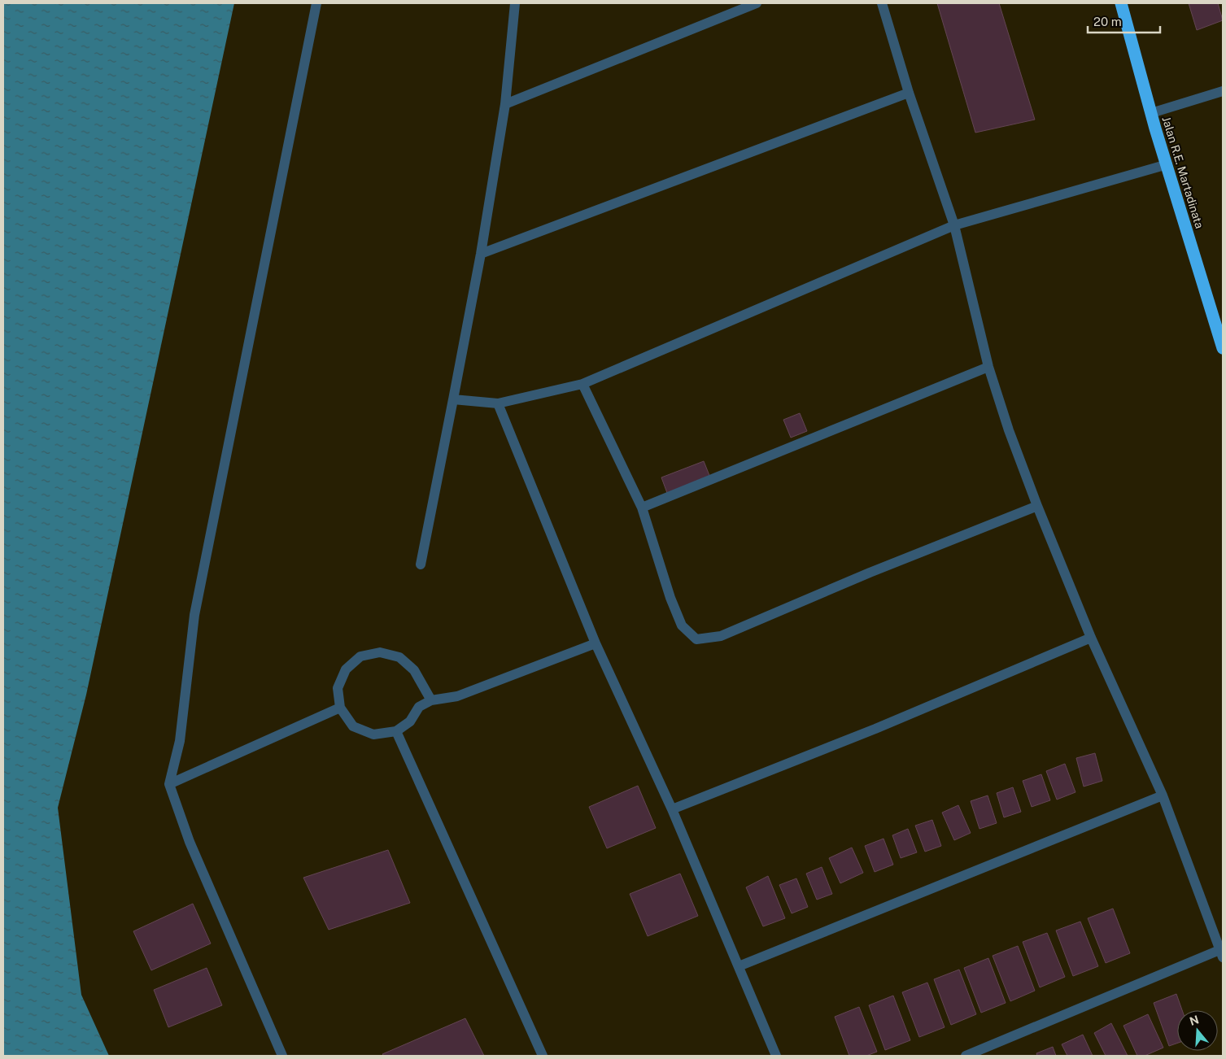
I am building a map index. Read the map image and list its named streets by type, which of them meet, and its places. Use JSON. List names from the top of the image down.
{
  "streets": {
    "highway": ["Jalan R.E. Martadinata"]
  },
  "scale_bar": "20 m",
  "north": "top"
}
